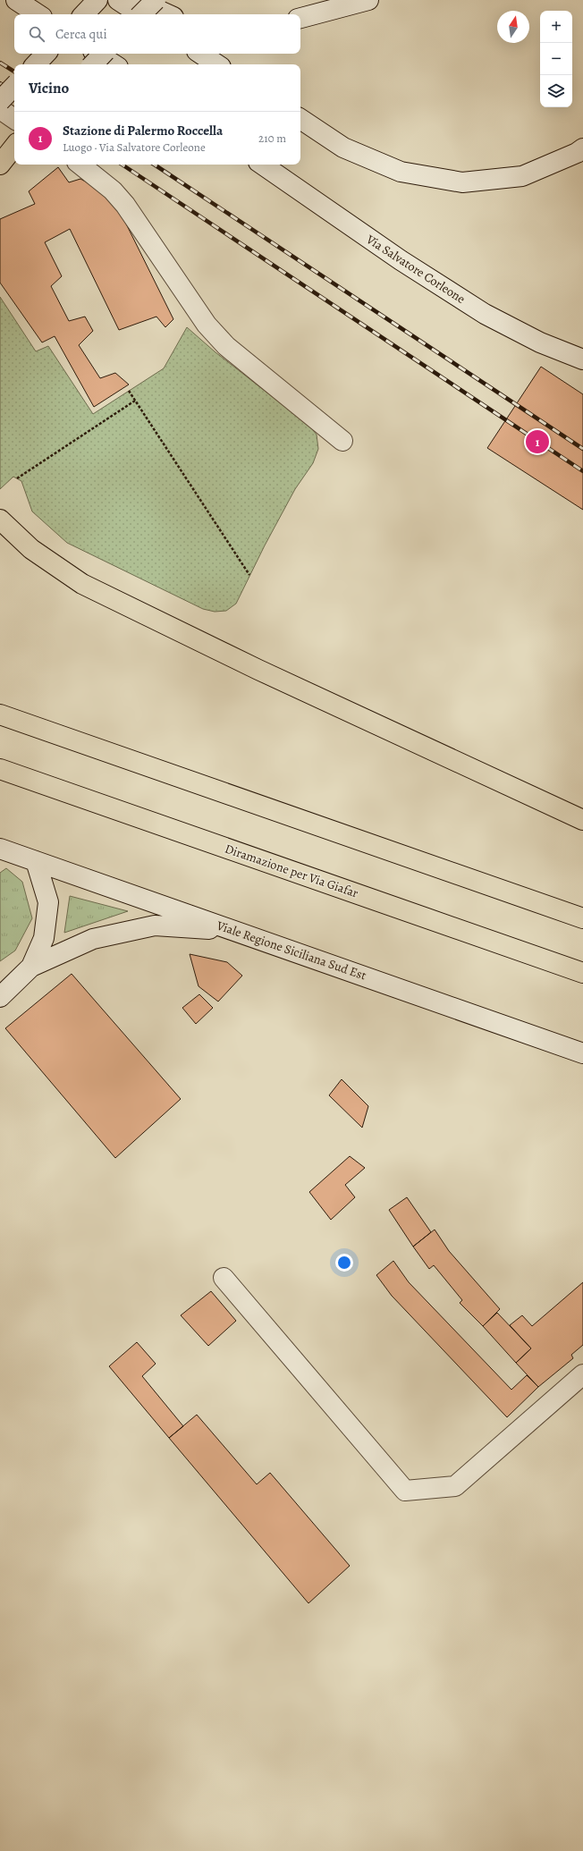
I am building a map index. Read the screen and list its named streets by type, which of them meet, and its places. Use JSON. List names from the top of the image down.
{
  "streets": {
    "highway": ["Diramazione per Via Giafar"],
    "street": ["Via Salvatore Corleone", "Viale Regione Siciliana Sud Est"]
  },
  "north": "top",
  "page": {
    "map_buttons": ["+", "−"],
    "search": "Cerca qui",
    "heading": "Vicino",
    "list": [
      {
        "mark": "1",
        "name": "Stazione di Palermo Roccella",
        "note": "Luogo · Via Salvatore Corleone",
        "value": "210 m"
      }
    ],
    "pins": "1"
  }
}
